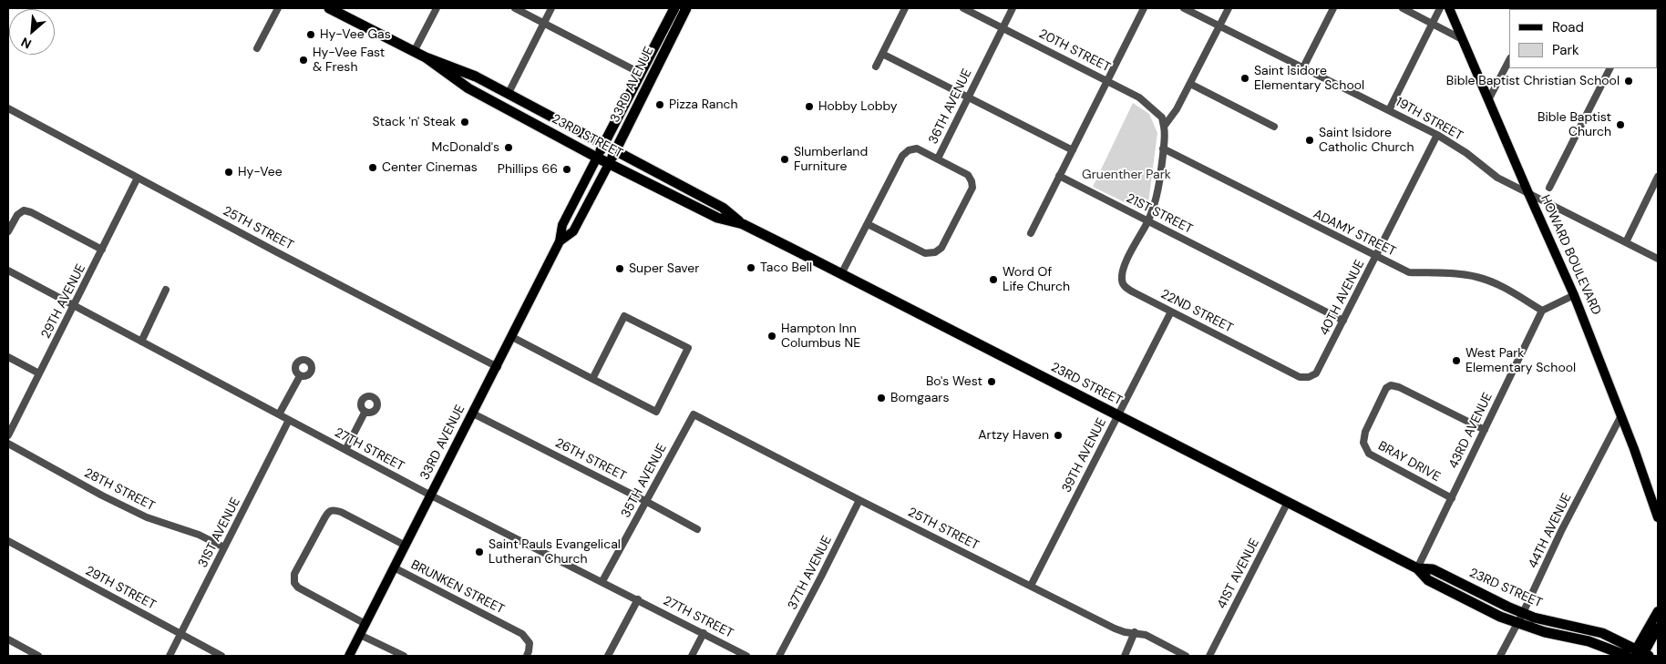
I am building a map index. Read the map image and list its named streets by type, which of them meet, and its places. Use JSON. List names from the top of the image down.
{
  "streets": {
    "highway": ["33RD AVENUE", "23RD STREET"],
    "main road": ["HOWARD BOULEVARD"],
    "street": [
      "20TH STREET",
      "36TH AVENUE",
      "19TH STREET",
      "21ST STREET",
      "25TH STREET",
      "ADAMY STREET",
      "40TH AVENUE",
      "29TH AVENUE",
      "22ND STREET",
      "43RD AVENUE",
      "27TH STREET",
      "39TH AVENUE",
      "26TH STREET",
      "BRAY DRIVE",
      "35TH AVENUE",
      "28TH STREET",
      "44TH AVENUE",
      "31ST AVENUE",
      "37TH AVENUE",
      "41ST AVENUE",
      "BRUNKEN STREET",
      "29TH STREET"
    ]
  },
  "crossings": [
    ["20TH STREET", "36TH AVENUE"],
    ["20TH STREET", "22ND STREET"],
    ["33RD AVENUE", "23RD STREET"],
    ["33RD AVENUE", "25TH STREET"],
    ["33RD AVENUE", "27TH STREET"],
    ["33RD AVENUE", "26TH STREET"],
    ["33RD AVENUE", "BRUNKEN STREET"],
    ["36TH AVENUE", "23RD STREET"],
    ["19TH STREET", "HOWARD BOULEVARD"],
    ["19TH STREET", "40TH AVENUE"],
    ["23RD STREET", "43RD AVENUE"],
    ["23RD STREET", "39TH AVENUE"],
    ["23RD STREET", "44TH AVENUE"],
    ["23RD STREET", "41ST AVENUE"],
    ["21ST STREET", "40TH AVENUE"],
    ["21ST STREET", "22ND STREET"],
    ["25TH STREET", "29TH AVENUE"],
    ["25TH STREET", "39TH AVENUE"],
    ["25TH STREET", "35TH AVENUE"],
    ["25TH STREET", "37TH AVENUE"],
    ["ADAMY STREET", "40TH AVENUE"],
    ["ADAMY STREET", "22ND STREET"],
    ["ADAMY STREET", "43RD AVENUE"],
    ["HOWARD BOULEVARD", "44TH AVENUE"],
    ["40TH AVENUE", "22ND STREET"],
    ["29TH AVENUE", "27TH STREET"],
    ["22ND STREET", "39TH AVENUE"],
    ["43RD AVENUE", "BRAY DRIVE"],
    ["27TH STREET", "35TH AVENUE"],
    ["27TH STREET", "31ST AVENUE"],
    ["26TH STREET", "35TH AVENUE"],
    ["28TH STREET", "31ST AVENUE"],
    ["31ST AVENUE", "29TH STREET"]
  ],
  "parks": ["Gruenther Park"],
  "places": [
    "Hy-Vee Gas",
    "Hy-Vee Fast & Fresh",
    "Saint Isidore Elementary School",
    "Bible Baptist Christian School",
    "Pizza Ranch",
    "Hobby Lobby",
    "Stack 'n' Steak",
    "Bible Baptist Church",
    "Saint Isidore Catholic Church",
    "McDonald's",
    "Slumberland Furniture",
    "Center Cinemas",
    "Phillips 66",
    "Hy-Vee",
    "Taco Bell",
    "Super Saver",
    "Word Of Life Church",
    "Hampton Inn Columbus NE",
    "West Park Elementary School",
    "Bo's West",
    "Bomgaars",
    "Artzy Haven",
    "Saint Pauls Evangelical Lutheran Church"
  ],
  "legend": ["Road", "Park"],
  "north": "bottom left"
}
